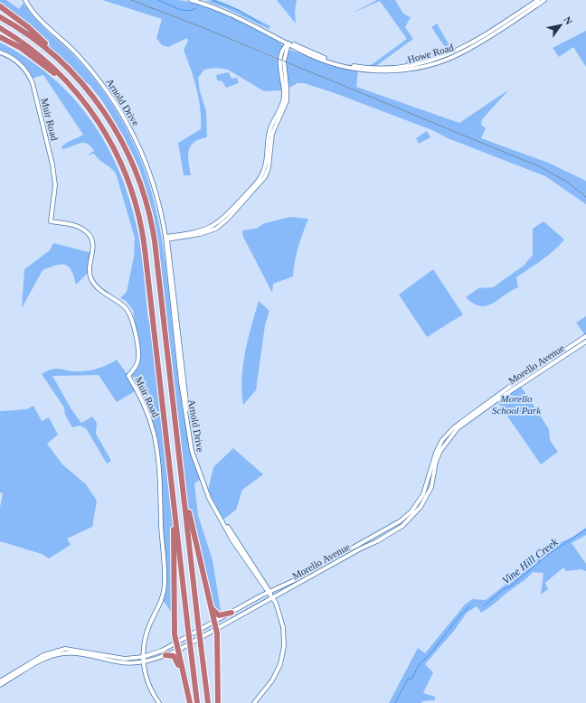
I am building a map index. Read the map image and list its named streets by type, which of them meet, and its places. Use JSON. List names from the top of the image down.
{
  "streets": {
    "street": [
      "Howe Road",
      "Arnold Drive",
      "Muir Road",
      "Morello Avenue"
    ]
  },
  "crossings": [
    ["Arnold Drive", "Morello Avenue"],
    ["Muir Road", "Morello Avenue"]
  ],
  "water": ["Vine Hill Creek"],
  "parks": ["Morello School Park"],
  "north": "top right"
}
